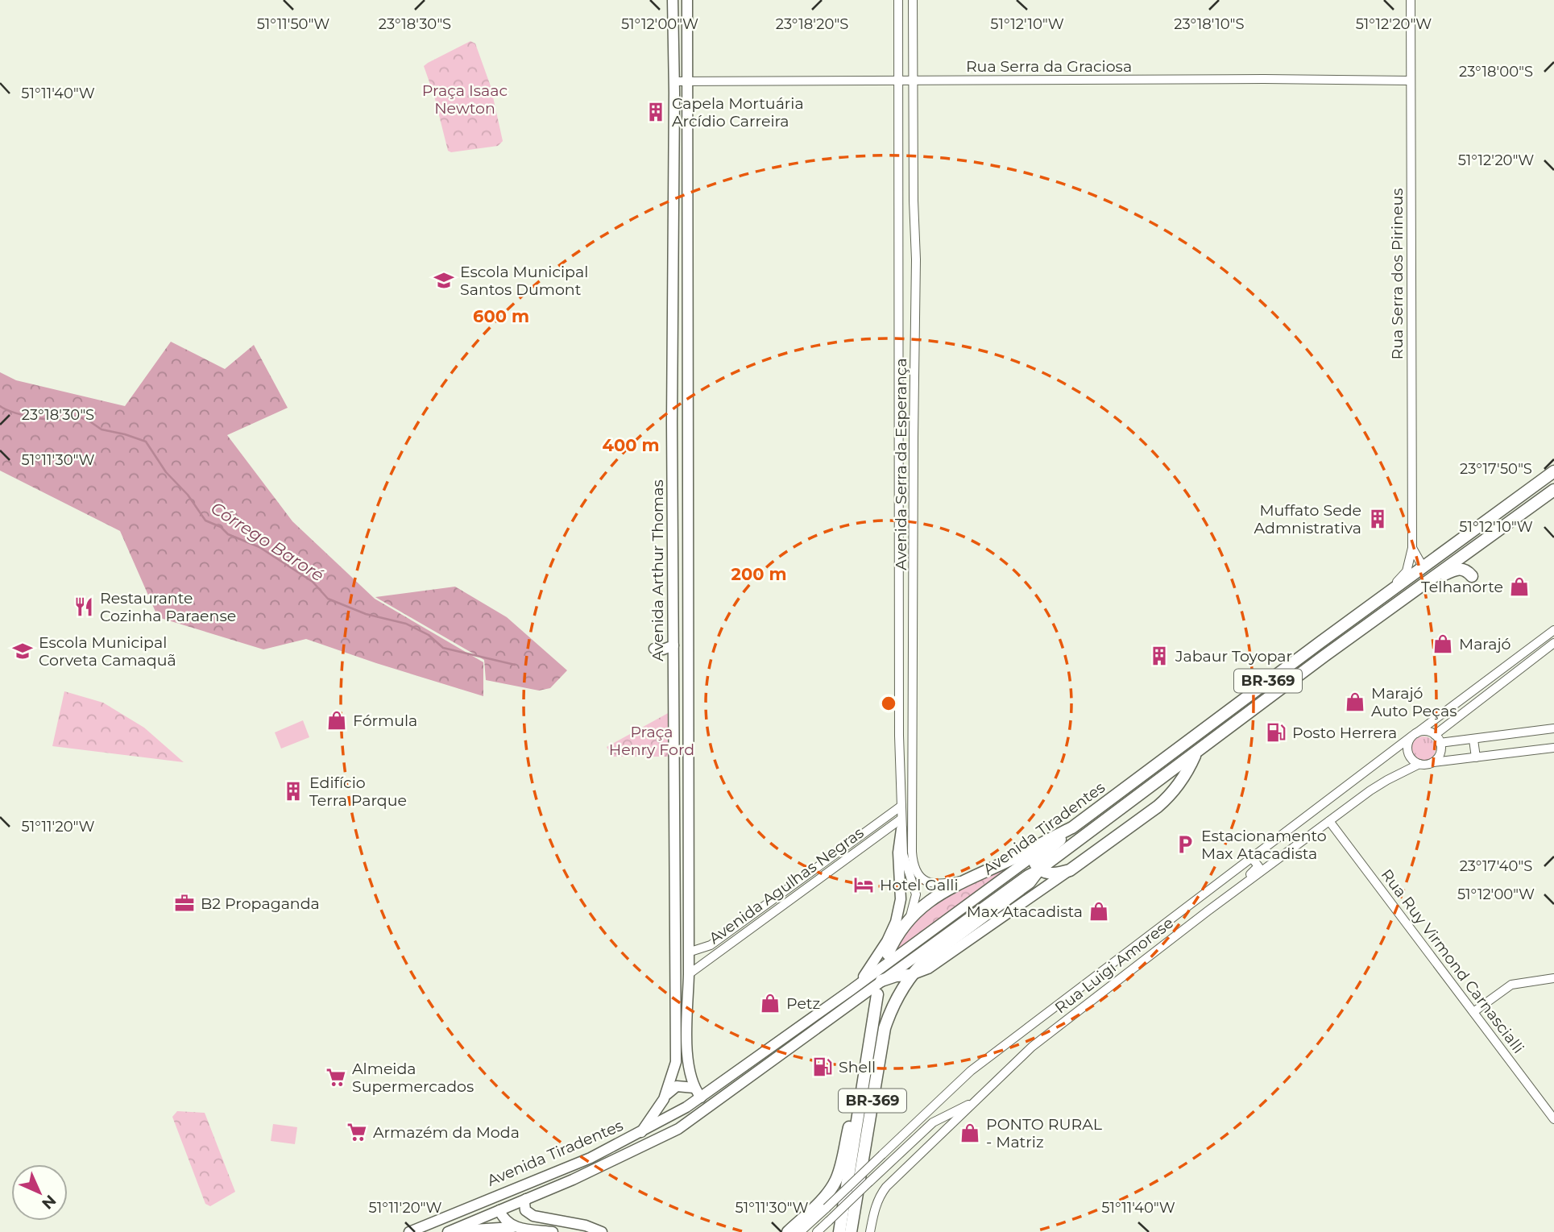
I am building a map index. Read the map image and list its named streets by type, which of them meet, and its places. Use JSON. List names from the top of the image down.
{
  "streets": {
    "highway": ["BR-369", "Avenida Tiradentes"],
    "main road": ["Avenida Arthur Thomas"],
    "street": [
      "Rua Serra da Graciosa",
      "Rua Serra dos Pirineus",
      "Avenida Serra da Esperança",
      "Avenida Agulhas Negras",
      "Rua Ruy Virmond Carnascialli",
      "Rua Luigi Amorese"
    ]
  },
  "crossings": [
    ["Rua Serra da Graciosa", "Rua Serra dos Pirineus"],
    ["Rua Serra da Graciosa", "Avenida Serra da Esperança"],
    ["Rua Serra da Graciosa", "Avenida Arthur Thomas"],
    ["Avenida Serra da Esperança", "BR-369"],
    ["Avenida Serra da Esperança", "Avenida Agulhas Negras"],
    ["Avenida Arthur Thomas", "Avenida Tiradentes"],
    ["Avenida Arthur Thomas", "Avenida Agulhas Negras"],
    ["BR-369", "Avenida Tiradentes"],
    ["Rua Ruy Virmond Carnascialli", "Rua Luigi Amorese"]
  ],
  "water": ["Córrego Baroré"],
  "parks": ["Praça Isaac Newton", "Praça Henry Ford"],
  "places": {
    "building": [
      "Capela Mortuária Arcídio Carreira",
      "Muffato Sede Admnistrativa",
      "Jabaur Toyopar",
      "Edifício Terra Parque"
    ],
    "school or university": ["Escola Municipal Santos Dumont", "Escola Municipal Corveta Camaquã"],
    "shop": [
      "Telhanorte",
      "Marajó",
      "Marajó Auto Peças",
      "Fórmula",
      "Max Atacadista",
      "Petz",
      "PONTO RURAL - Matriz"
    ],
    "restaurant": ["Restaurante Cozinha Paraense"],
    "fuel station": ["Posto Herrera", "Shell"],
    "parking": ["Estacionamento Max Atacadista"],
    "hotel": ["Hotel Galli"],
    "office": ["B2 Propaganda"],
    "supermarket": ["Almeida Supermercados", "Armazém da Moda"]
  },
  "north": "bottom right",
  "coordinates": [
    "51°11'50\"W",
    "23°18'30\"S",
    "51°12'00\"W",
    "23°18'20\"S",
    "51°12'10\"W",
    "23°18'10\"S",
    "51°12'20\"W",
    "23°18'00\"S",
    "51°11'40\"W",
    "51°11'30\"W",
    "23°17'50\"S",
    "51°11'20\"W",
    "23°17'40\"S"
  ],
  "rings": ["600 m", "400 m", "200 m"]
}
